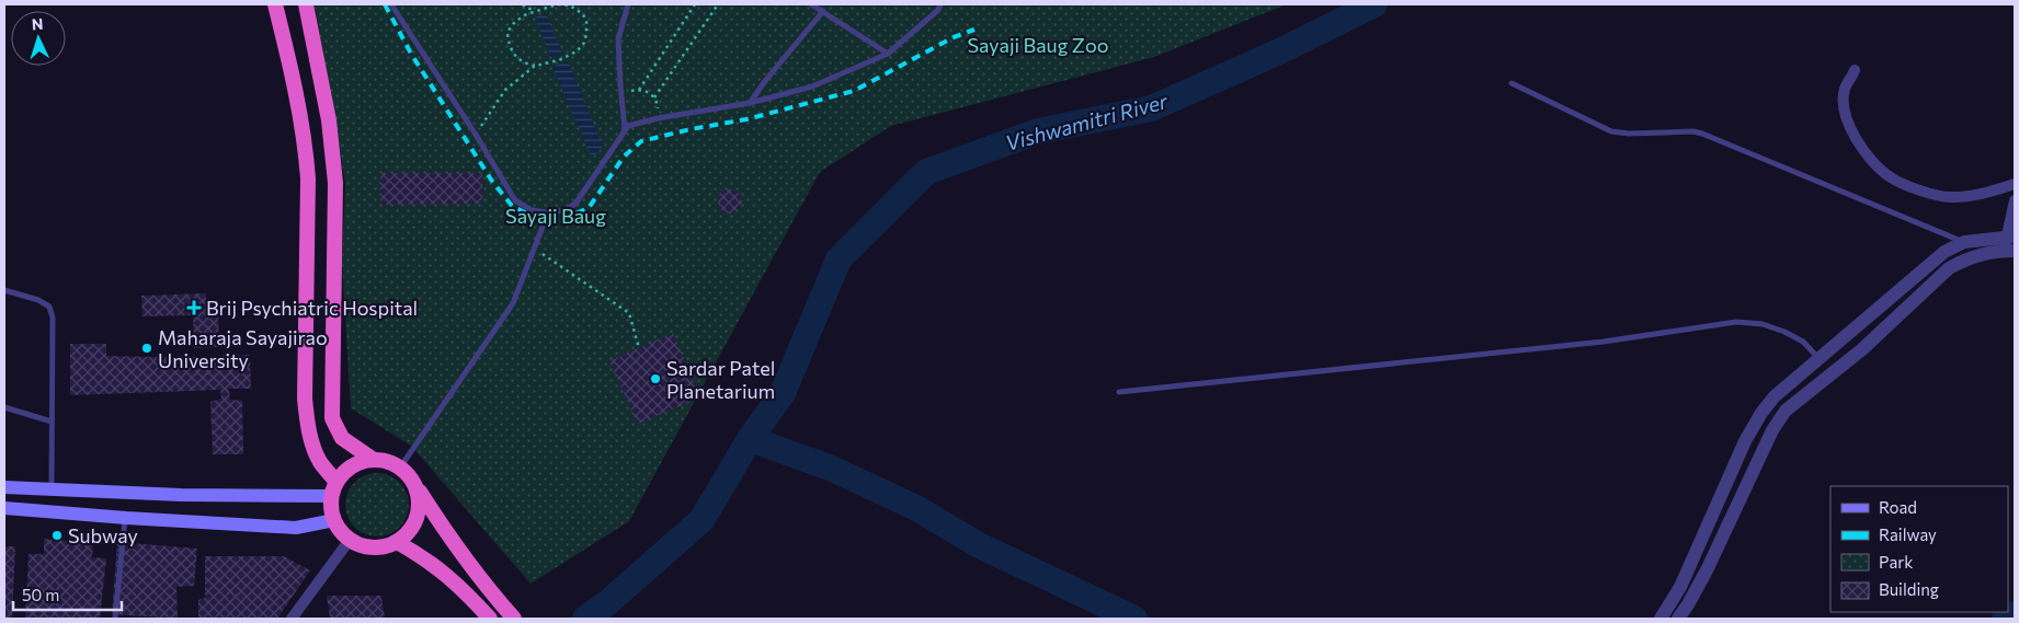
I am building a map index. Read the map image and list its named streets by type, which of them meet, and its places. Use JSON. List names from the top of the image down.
{
  "water": ["Vishwamitri River"],
  "parks": ["Sayaji Baug Zoo", "Sayaji Baug"],
  "places": {
    "health": ["Brij Psychiatric Hospital"],
    "other": ["Maharaja Sayajirao University", "Sardar Patel Planetarium", "Subway"]
  },
  "legend": [
    "Road",
    "Railway",
    "Park",
    "Building"
  ],
  "scale_bar": "50 m",
  "north": "top"
}
